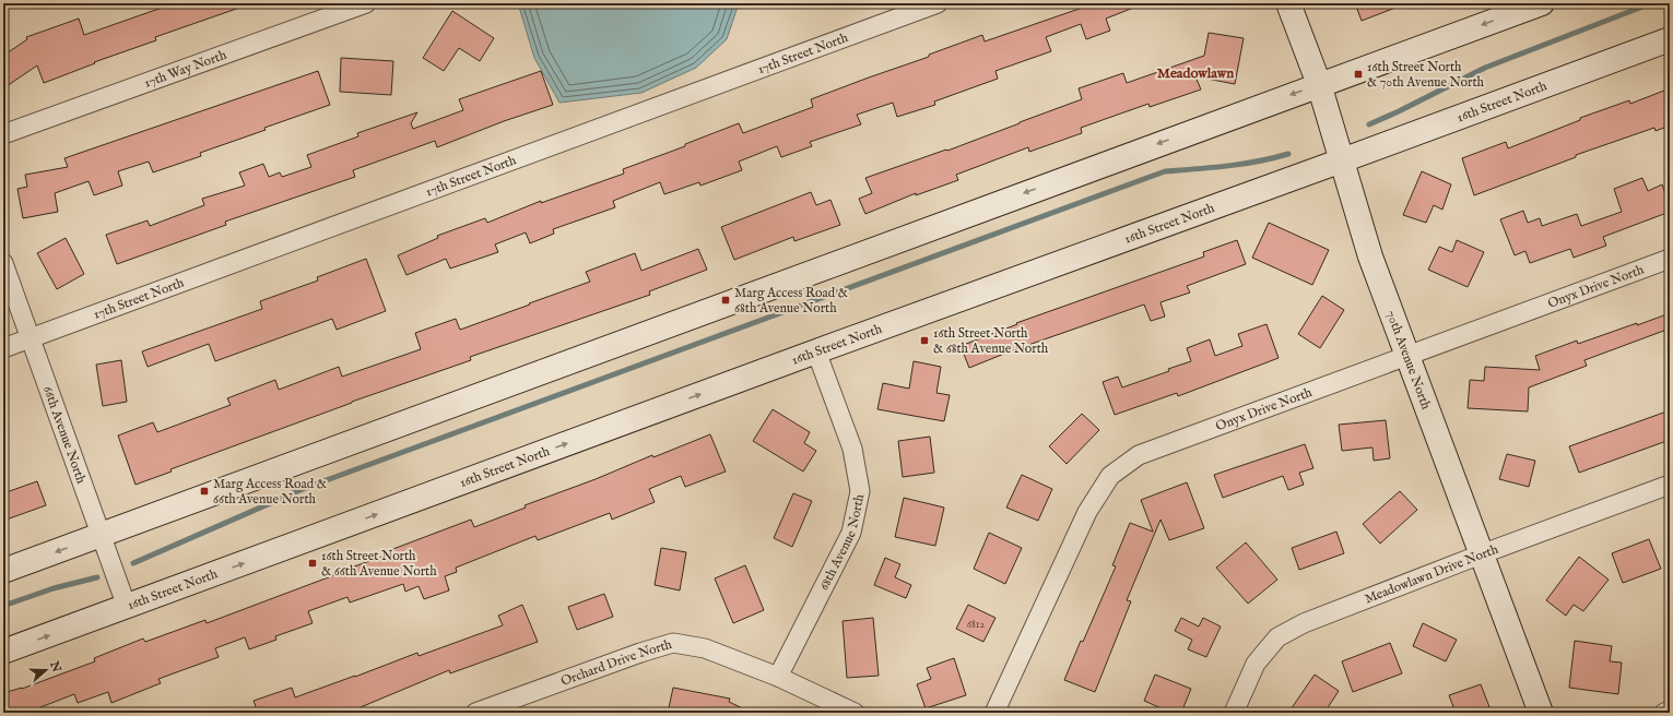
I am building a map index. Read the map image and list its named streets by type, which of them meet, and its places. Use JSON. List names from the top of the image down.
{
  "streets": {
    "street": [
      "17th Street North",
      "17th Way North",
      "16th Street North",
      "Onyx Drive North",
      "70th Avenue North",
      "66th Avenue North",
      "68th Avenue North",
      "Meadowlawn Drive North",
      "Orchard Drive North"
    ]
  },
  "crossings": [
    ["17th Street North", "66th Avenue North"],
    ["16th Street North", "70th Avenue North"],
    ["16th Street North", "66th Avenue North"],
    ["16th Street North", "68th Avenue North"],
    ["Onyx Drive North", "70th Avenue North"],
    ["70th Avenue North", "Meadowlawn Drive North"],
    ["68th Avenue North", "Orchard Drive North"]
  ],
  "districts": ["Meadowlawn"],
  "places": {
    "transit": [
      "16th Street North & 70th Avenue North",
      "Marg Access Road & 68th Avenue North",
      "16th Street North & 68th Avenue North",
      "Marg Access Road & 66th Avenue North",
      "16th Street North & 66th Avenue North"
    ]
  },
  "house_numbers": ["6812"],
  "north": "right"
}
